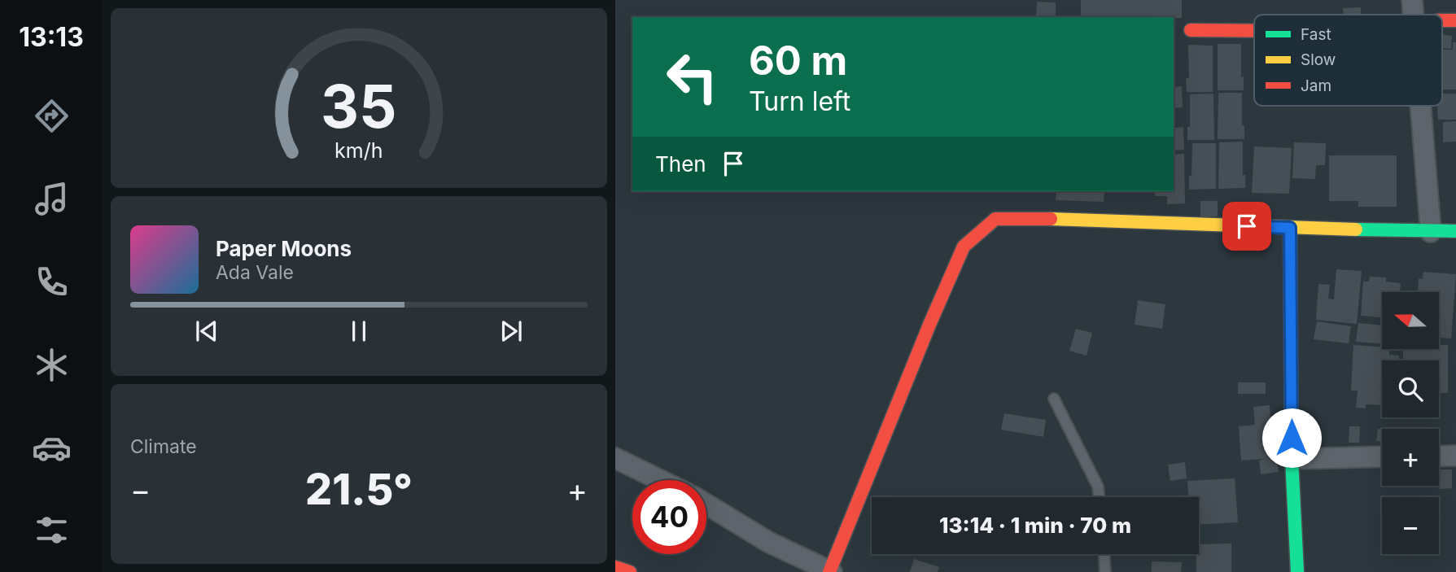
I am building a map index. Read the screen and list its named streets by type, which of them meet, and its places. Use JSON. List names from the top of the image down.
{
  "legend": ["Fast", "Slow", "Jam"],
  "north": "left",
  "page": {
    "tabs": "13:13",
    "turn": ["60 m", "Turn left"],
    "then": "Then",
    "song": ["Paper Moons", "Ada Vale"],
    "map_buttons": ["+", "−"],
    "tile": "Climate",
    "heat": ["−", "21.5°", "+"],
    "limit": "40",
    "trip": "13:14 · 1 min · 70 m",
    "gauge": ["35", "km/h"]
  }
}
